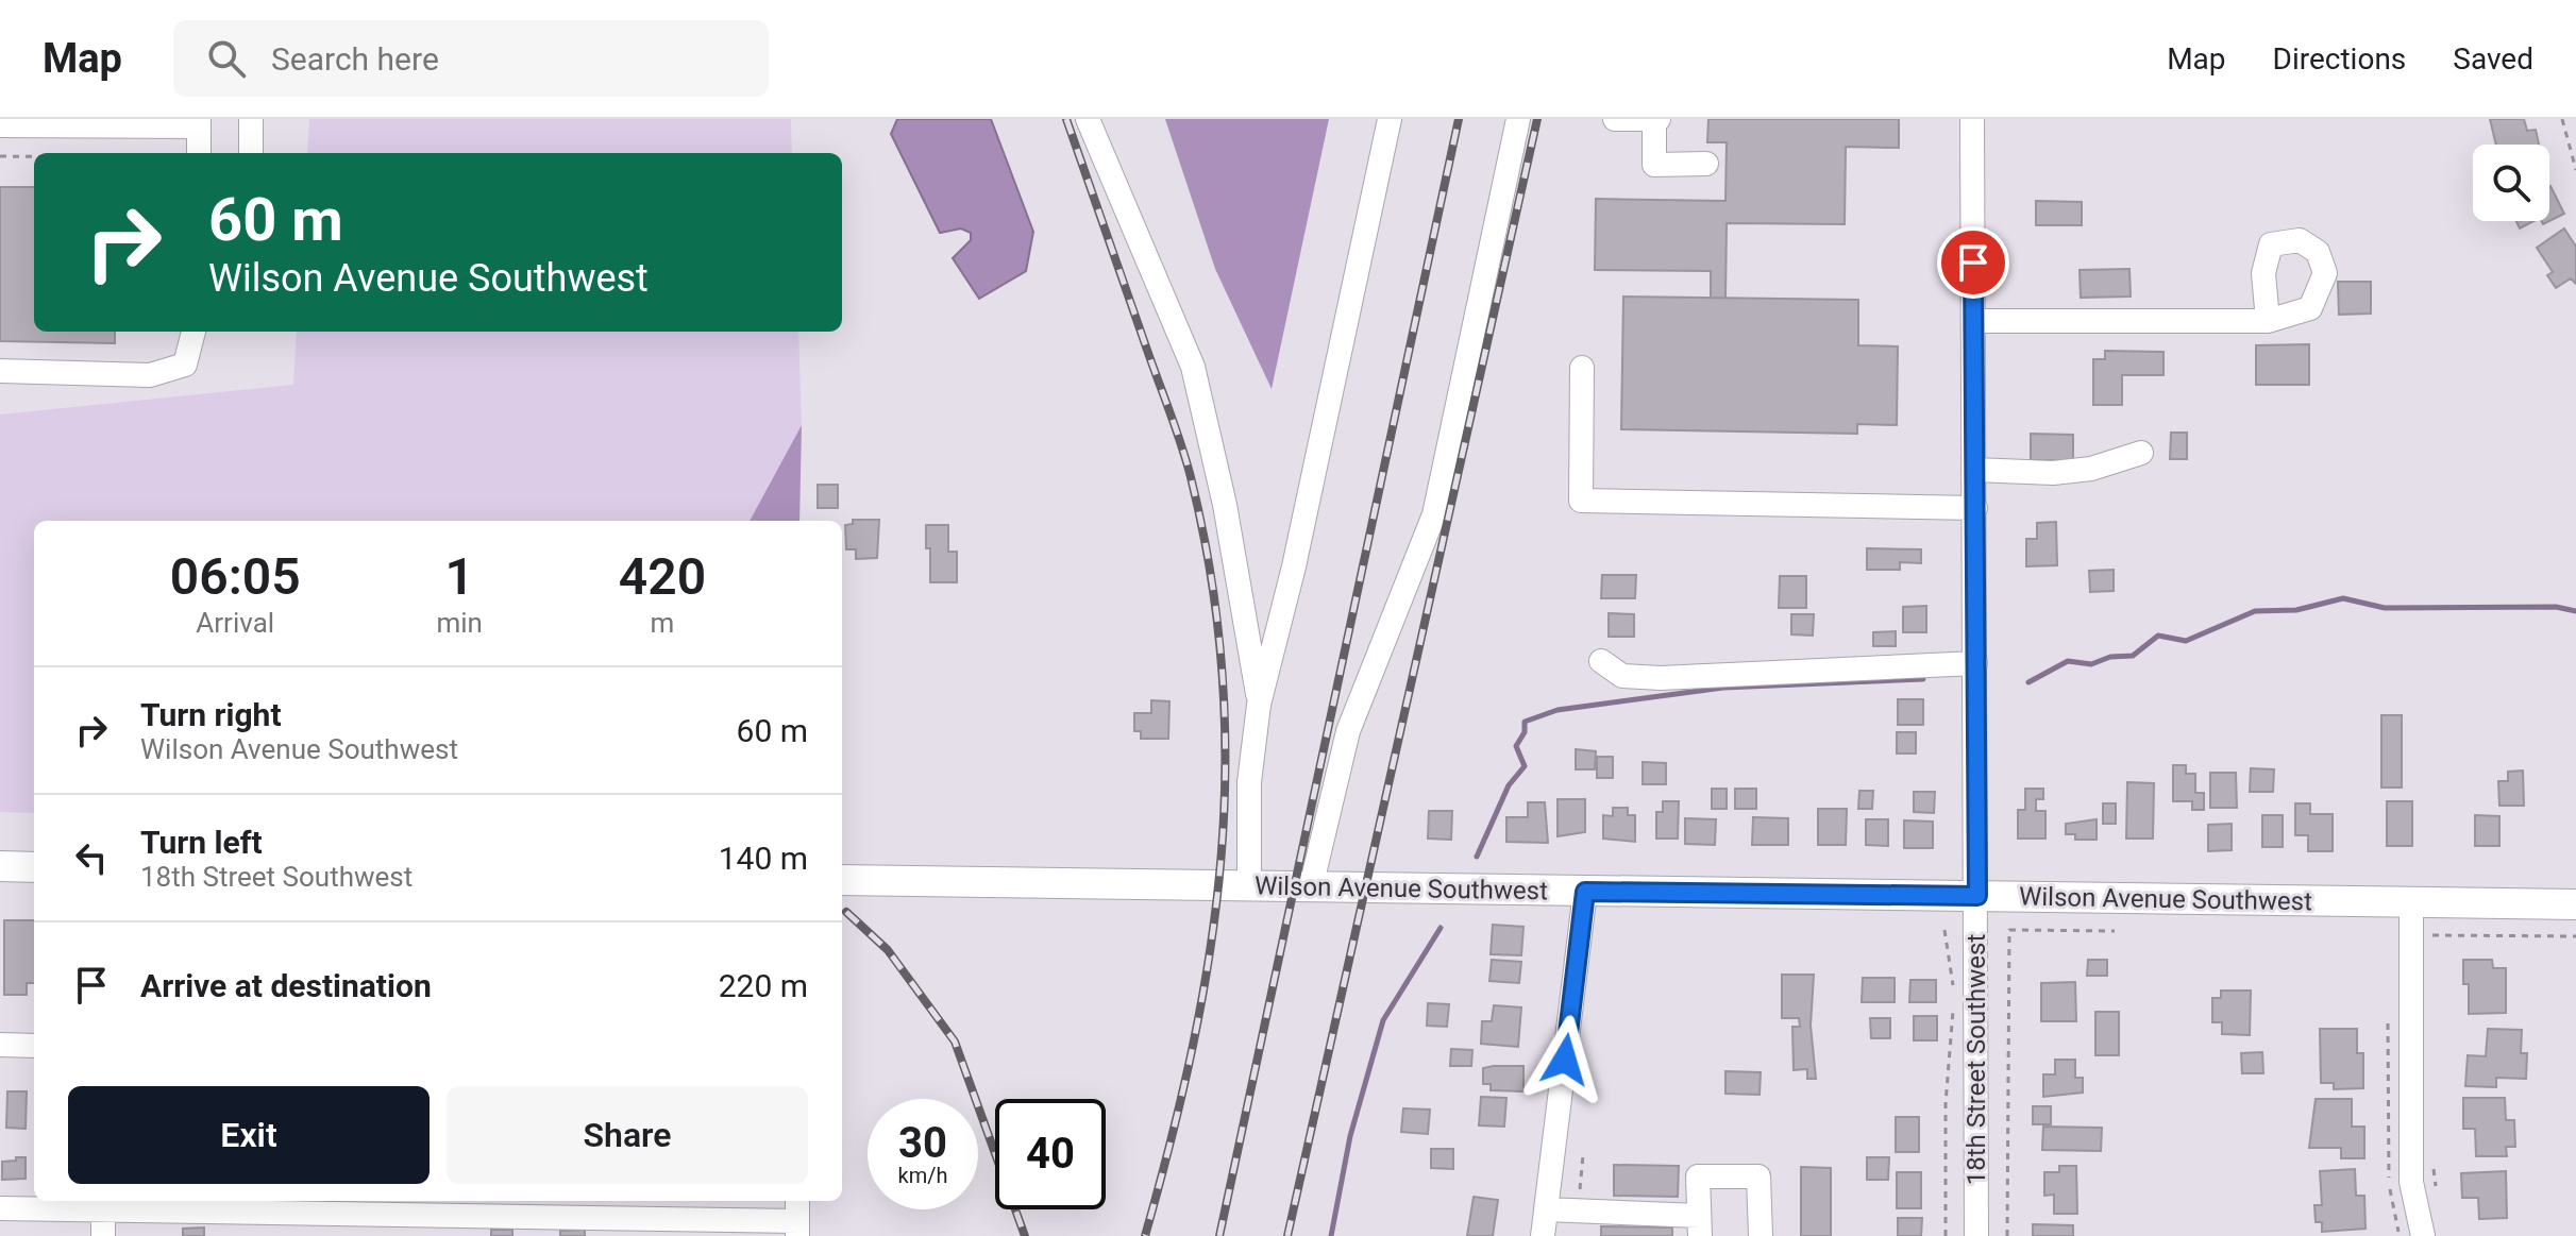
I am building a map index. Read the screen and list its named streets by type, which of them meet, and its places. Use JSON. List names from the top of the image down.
{
  "streets": {
    "main road": ["Wilson Avenue Southwest"],
    "street": ["18th Street Southwest"]
  },
  "crossings": [
    ["Wilson Avenue Southwest", "18th Street Southwest"]
  ],
  "page": {
    "header": "Map",
    "search": "Search here",
    "nav": ["Map", "Directions", "Saved"],
    "turn": ["60 m", "Wilson Avenue Southwest"],
    "eta": [
      "06:05",
      "Arrival",
      "1",
      "min",
      "420",
      "m"
    ],
    "list": [
      {
        "name": "Turn right",
        "note": "Wilson Avenue Southwest",
        "value": "60 m"
      },
      {
        "name": "Turn left",
        "note": "18th Street Southwest",
        "value": "140 m"
      },
      {
        "name": "Arrive at destination",
        "value": "220 m"
      }
    ],
    "buttons": ["Exit", "Share"],
    "speed": "30 km/h",
    "limit": "40"
  }
}
